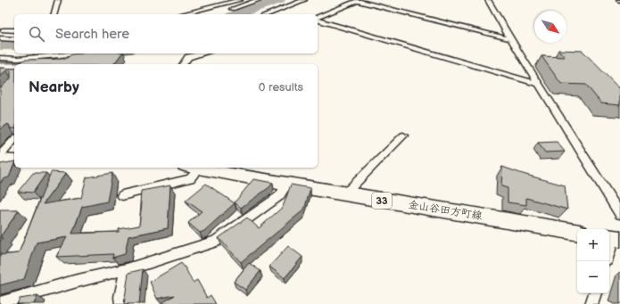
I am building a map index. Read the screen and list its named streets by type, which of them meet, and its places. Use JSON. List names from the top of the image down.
{
  "streets": {
    "main road": ["33", "金山谷田方町線"]
  },
  "north": "bottom right",
  "page": {
    "search": "Search here",
    "heading": ["Nearby", "0 results"],
    "map_buttons": ["+", "−"]
  }
}
